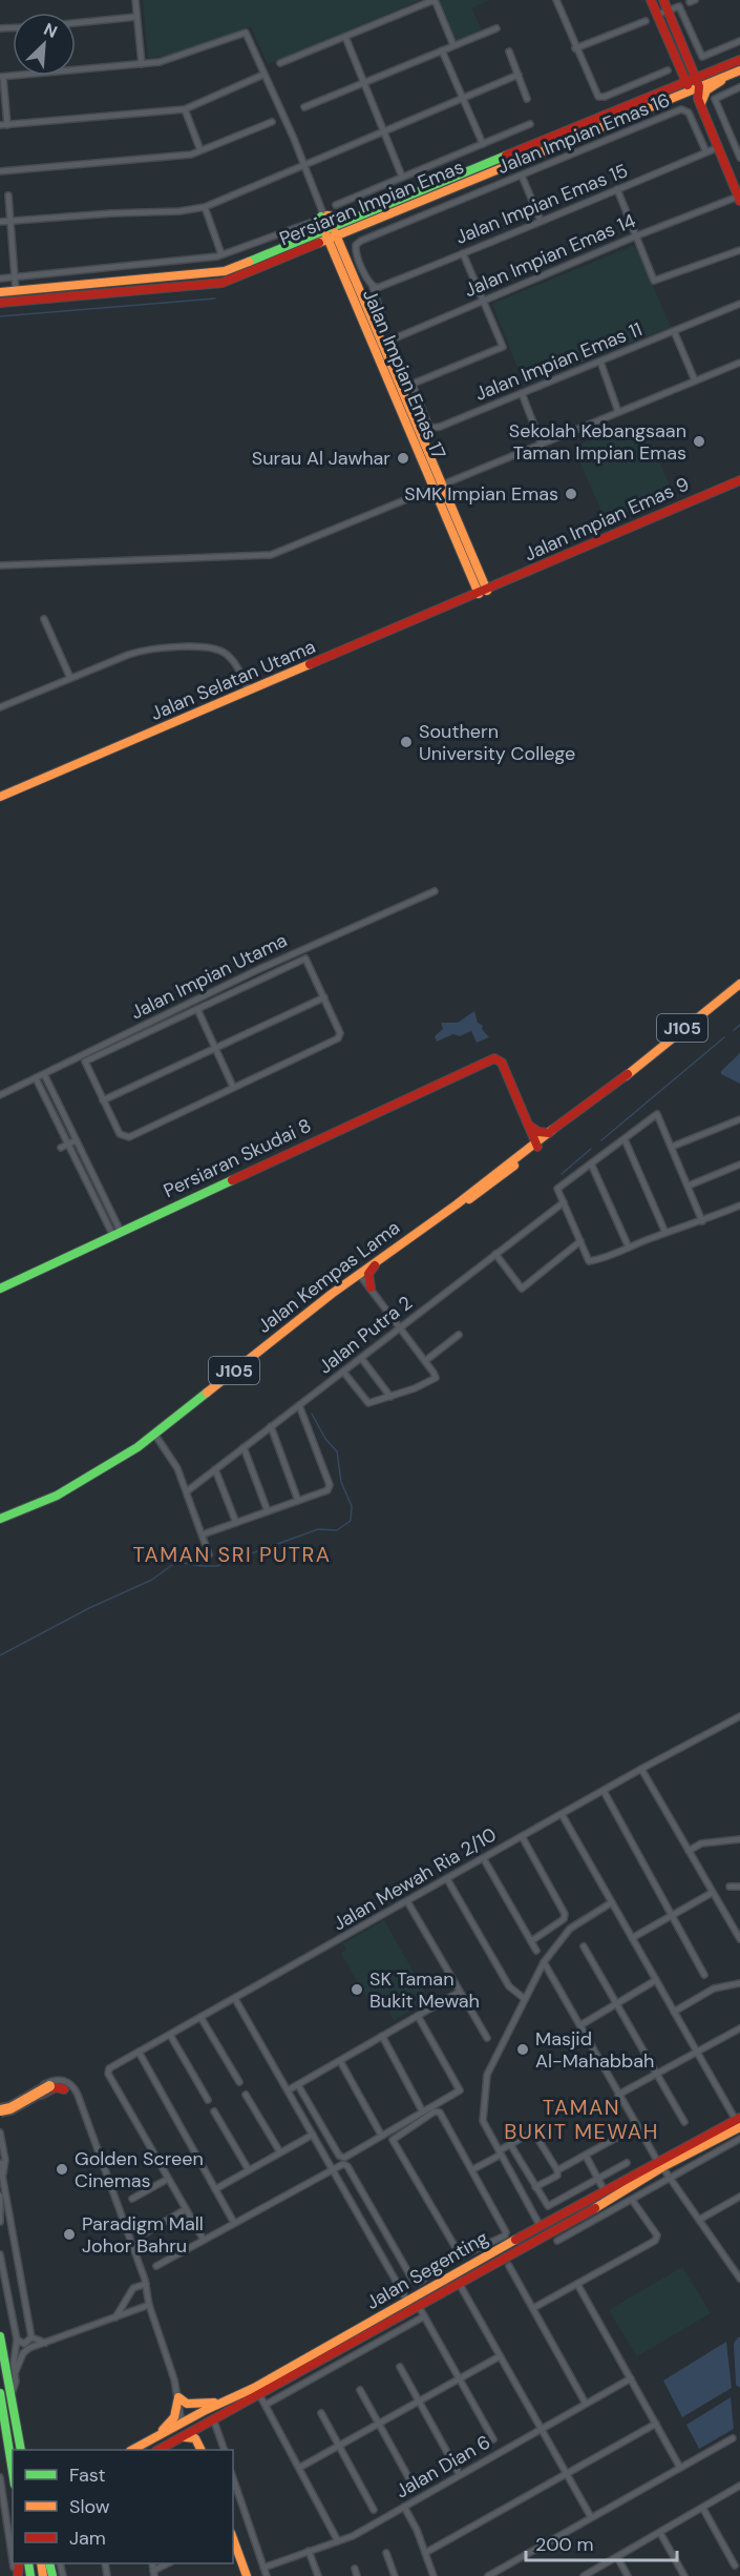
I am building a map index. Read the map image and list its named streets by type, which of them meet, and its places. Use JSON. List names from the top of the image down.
{
  "streets": {
    "main road": [
      "Persiaran Impian Emas",
      "Jalan Impian Emas 17",
      "Jalan Impian Emas 9",
      "Jalan Selatan Utama",
      "J105",
      "Persiaran Skudai 8",
      "Jalan Kempas Lama",
      "Jalan Segenting"
    ],
    "street": [
      "Jalan Impian Emas 16",
      "Jalan Impian Emas 15",
      "Jalan Impian Emas 14",
      "Jalan Impian Emas 11",
      "Jalan Impian Utama",
      "Jalan Putra 2",
      "Jalan Mewah Ria 2/10",
      "Jalan Dian 6"
    ]
  },
  "crossings": [
    ["Jalan Impian Emas 16", "Jalan Impian Emas 15"],
    ["Persiaran Impian Emas", "Jalan Impian Emas 17"],
    ["Jalan Impian Emas 14", "Jalan Impian Emas 17"],
    ["Jalan Impian Emas 17", "Jalan Impian Emas 9"],
    ["Jalan Impian Emas 17", "Jalan Selatan Utama"],
    ["Jalan Impian Emas 9", "Jalan Selatan Utama"]
  ],
  "districts": ["TAMAN SRI PUTRA", "TAMAN BUKIT MEWAH"],
  "places": [
    "Sekolah Kebangsaan Taman Impian Emas",
    "Surau Al Jawhar",
    "SMK Impian Emas",
    "Southern University College",
    "SK Taman Bukit Mewah",
    "Masjid Al-Mahabbah",
    "Golden Screen Cinemas",
    "Paradigm Mall Johor Bahru"
  ],
  "legend": ["Fast", "Slow", "Jam"],
  "scale_bar": "200 m",
  "north": "top right"
}
